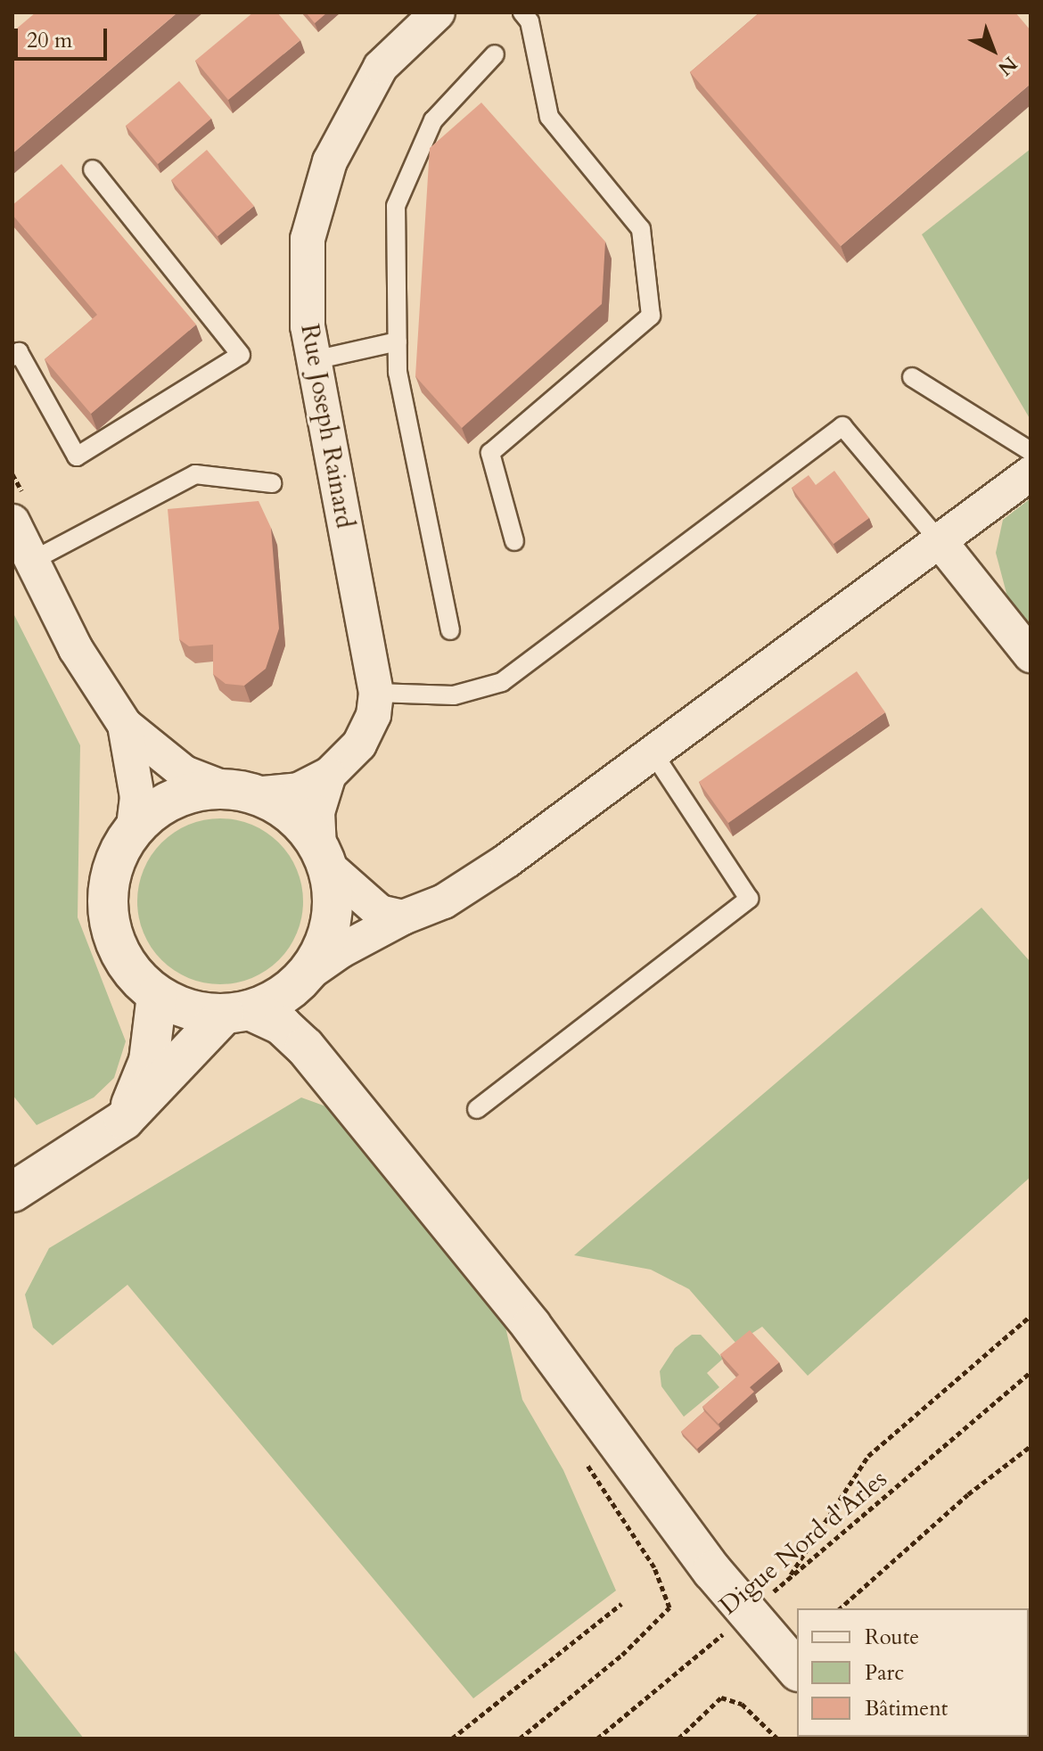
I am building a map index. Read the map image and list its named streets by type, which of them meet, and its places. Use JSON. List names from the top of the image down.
{
  "streets": {
    "street": ["Rue Joseph Rainard"],
    "path": ["Digue Nord d'Arles"]
  },
  "legend": ["Route", "Parc", "Bâtiment"],
  "scale_bar": "20 m",
  "north": "bottom right"
}
